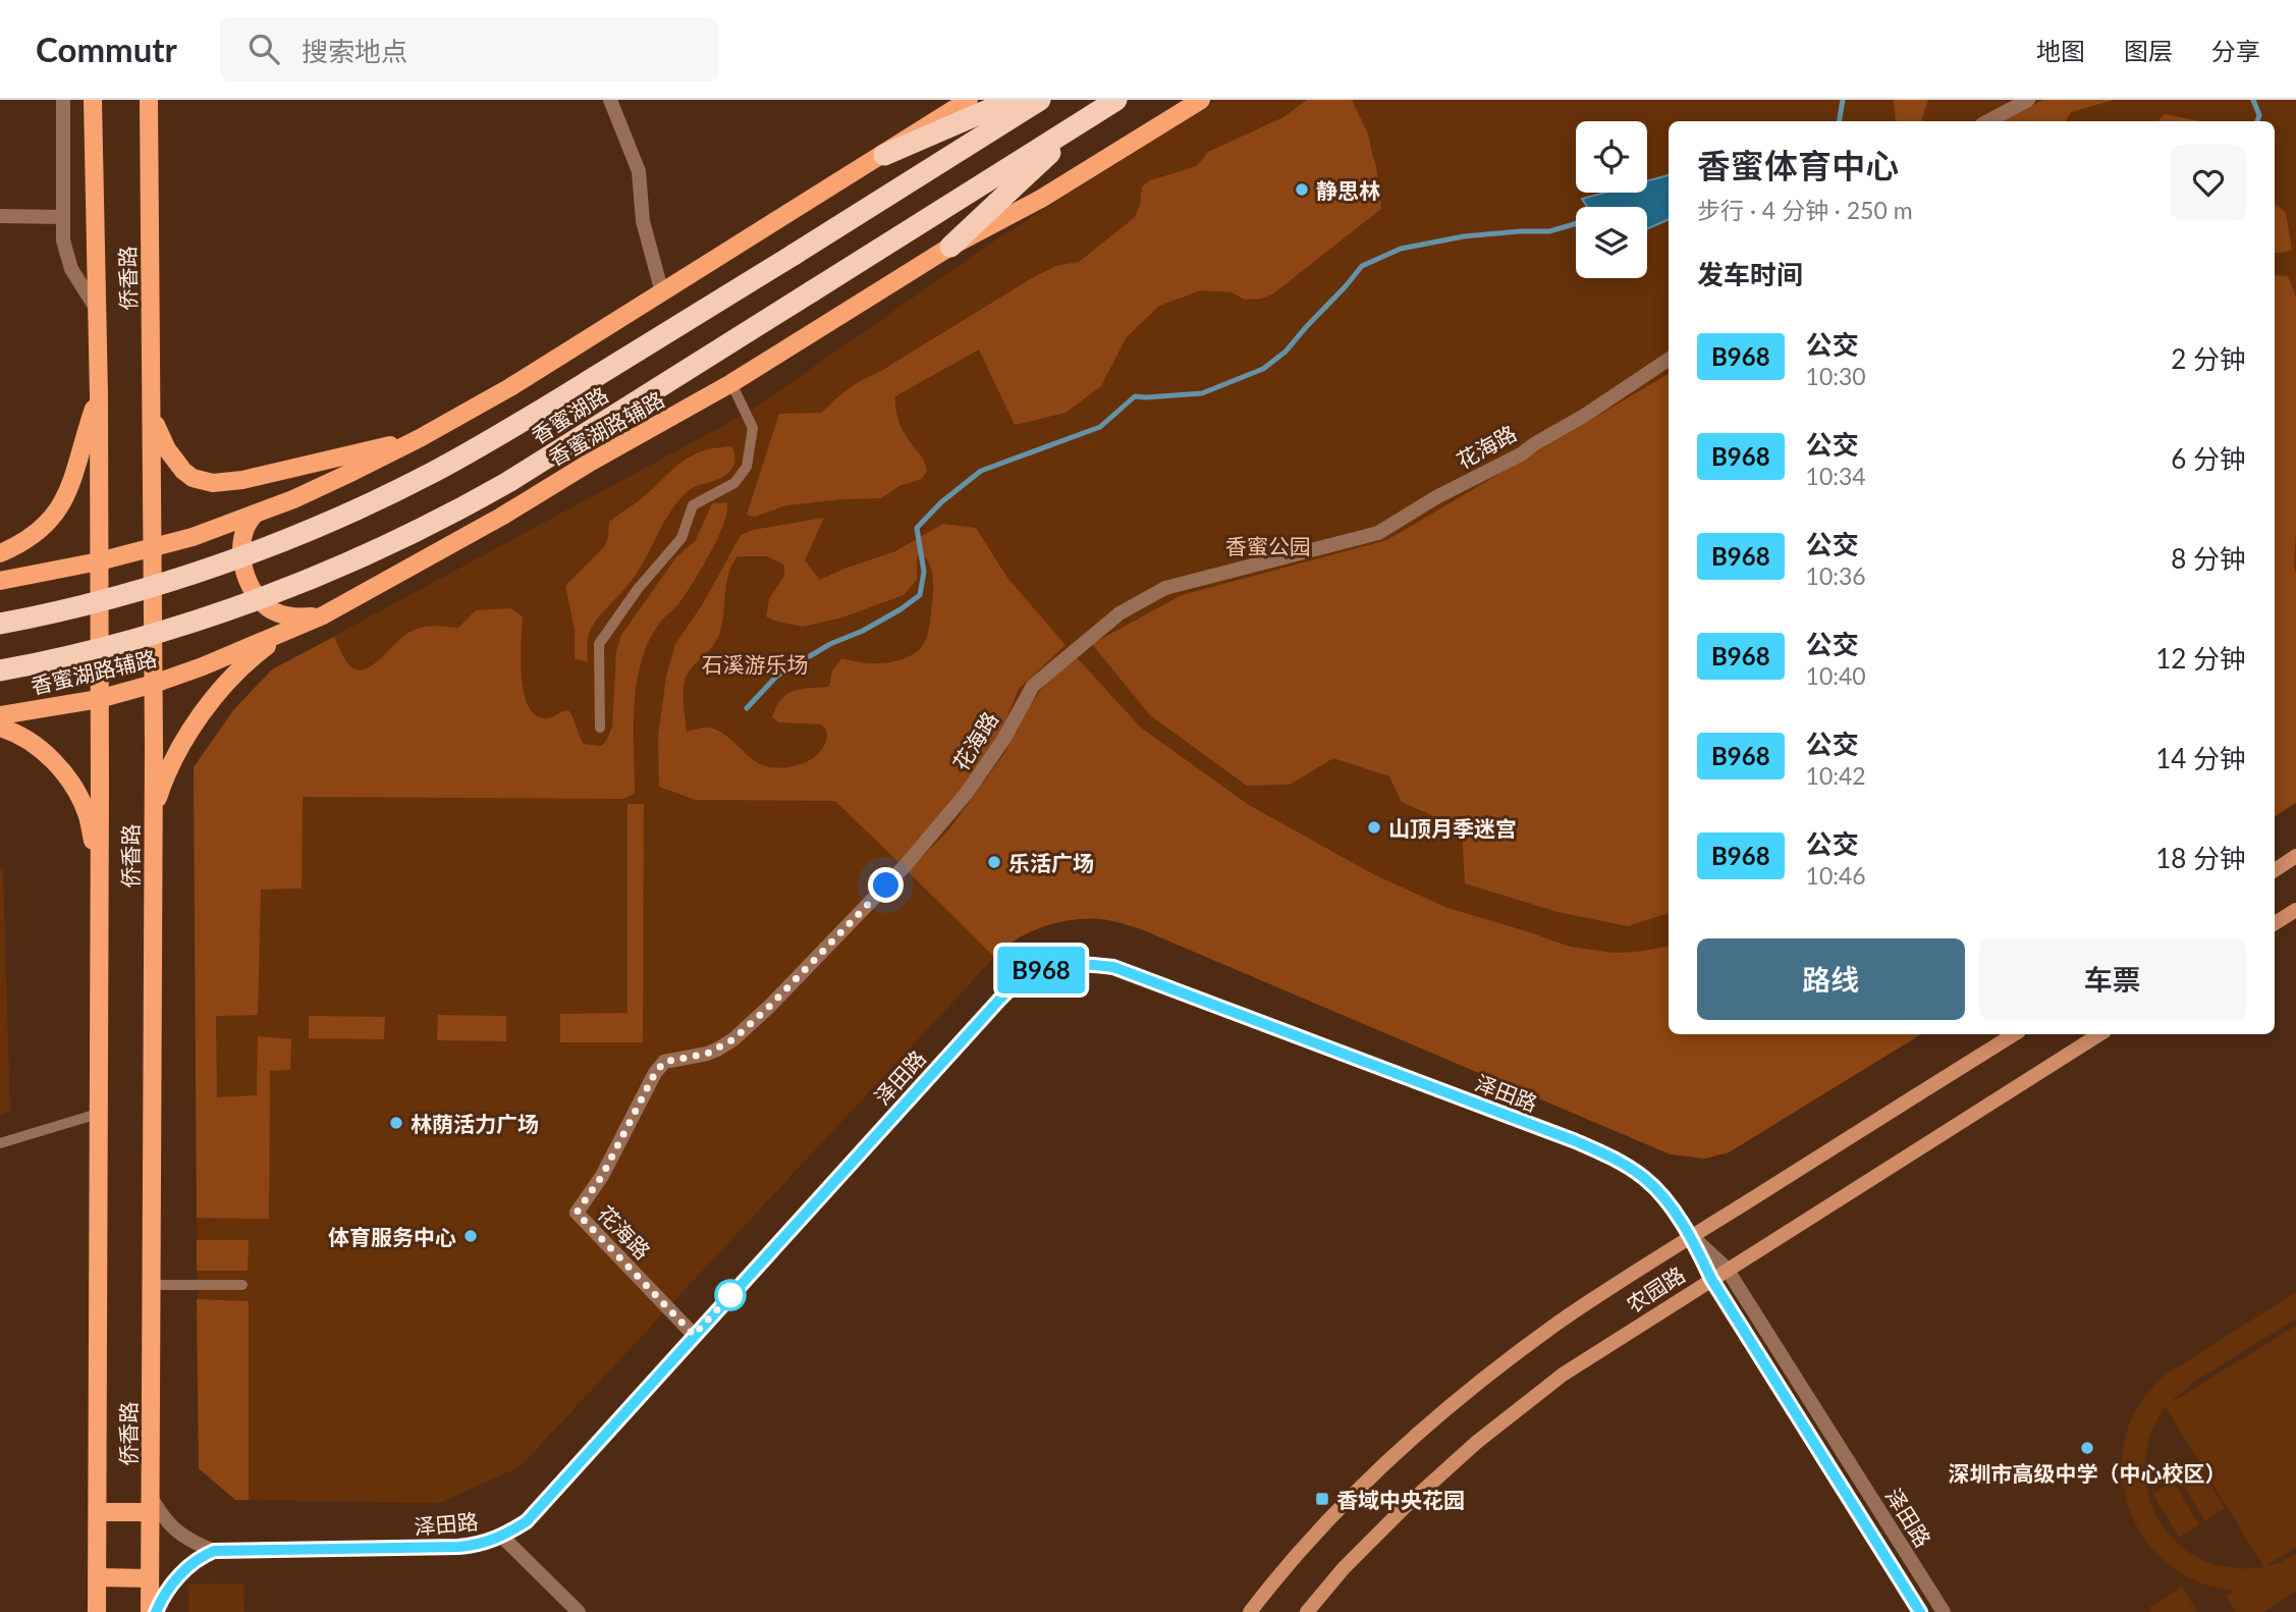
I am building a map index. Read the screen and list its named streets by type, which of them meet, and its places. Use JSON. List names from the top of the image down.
{
  "streets": {
    "highway": ["香蜜湖路"],
    "main road": ["侨香路", "香蜜湖路辅路", "农园路"],
    "street": ["花海路", "泽田路"]
  },
  "crossings": [
    ["侨香路", "香蜜湖路辅路"],
    ["侨香路", "泽田路"],
    ["花海路", "泽田路"],
    ["泽田路", "农园路"]
  ],
  "parks": ["香蜜公园", "石溪游乐场"],
  "places": {
    "other": [
      "静思林",
      "山顶月季迷宫",
      "乐活广场",
      "林荫活力广场",
      "体育服务中心",
      "深圳市高级中学（中心校区）"
    ],
    "transit": ["香域中央花园"]
  },
  "lines": ["bus line B968"],
  "page": {
    "header": "Commutr",
    "search": "搜索地点",
    "nav": ["地图", "图层", "分享"],
    "on_map": "B968",
    "heading": [
      ["香蜜体育中心", "步行 · 4 分钟 · 250 m"],
      "发车时间"
    ],
    "list": [
      {
        "mark": "B968",
        "name": "公交",
        "note": "10:30",
        "value": "2 分钟"
      },
      {
        "mark": "B968",
        "name": "公交",
        "note": "10:34",
        "value": "6 分钟"
      },
      {
        "mark": "B968",
        "name": "公交",
        "note": "10:36",
        "value": "8 分钟"
      },
      {
        "mark": "B968",
        "name": "公交",
        "note": "10:40",
        "value": "12 分钟"
      },
      {
        "mark": "B968",
        "name": "公交",
        "note": "10:42",
        "value": "14 分钟"
      },
      {
        "mark": "B968",
        "name": "公交",
        "note": "10:46",
        "value": "18 分钟"
      }
    ],
    "buttons": ["路线", "车票"]
  }
}
